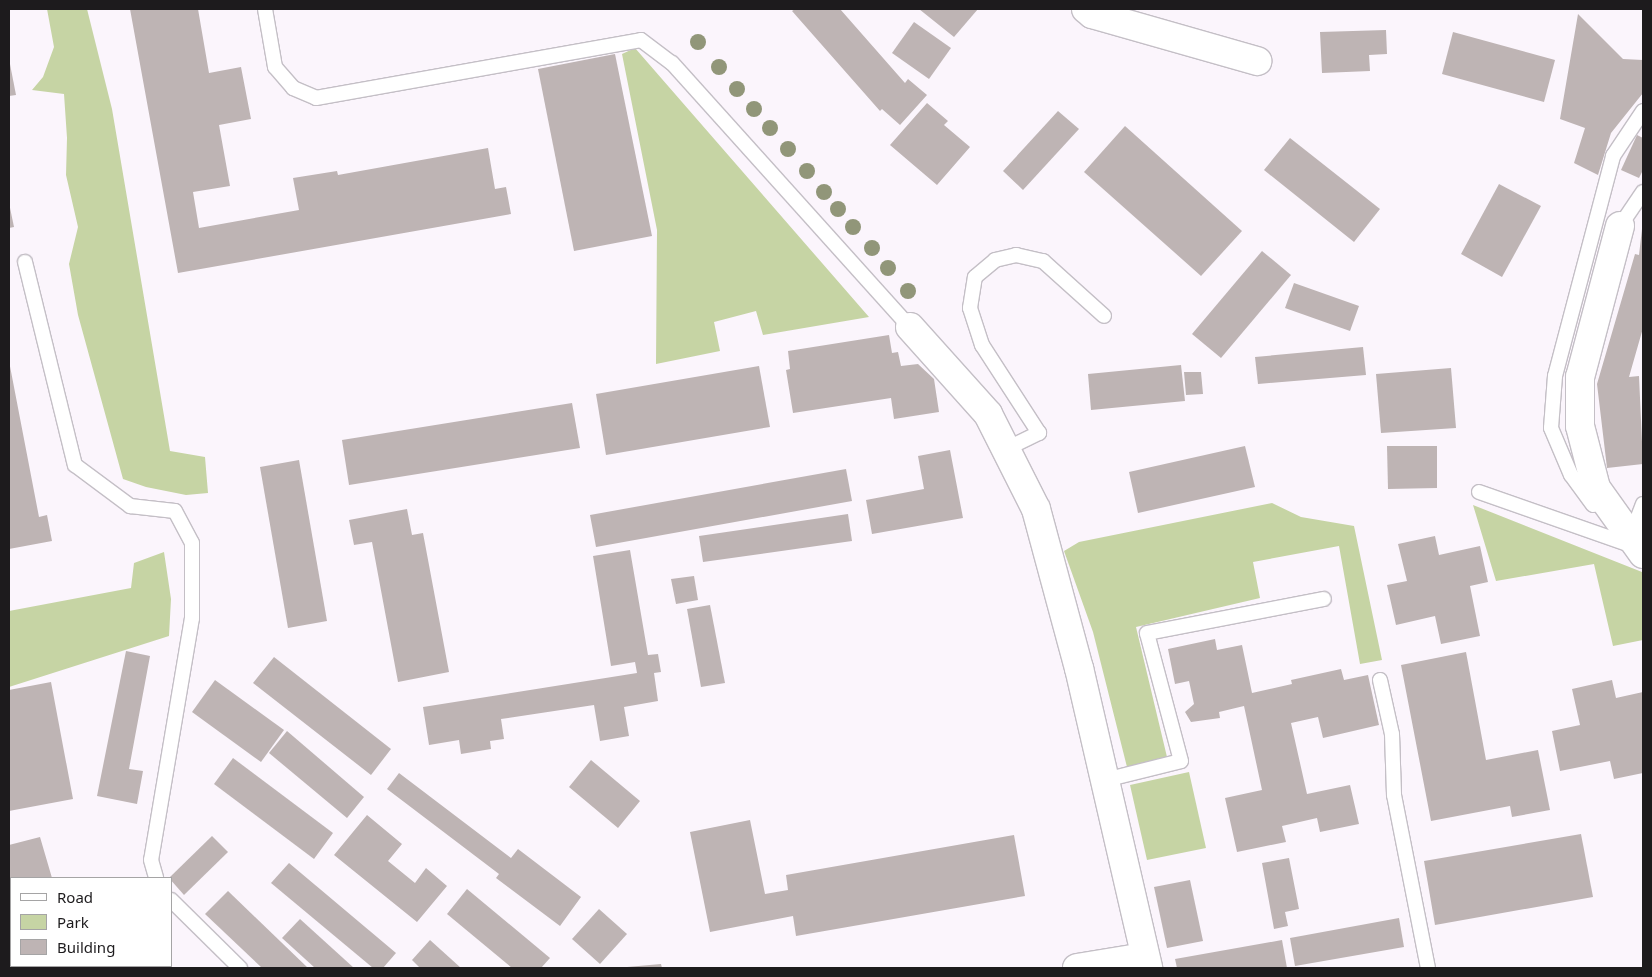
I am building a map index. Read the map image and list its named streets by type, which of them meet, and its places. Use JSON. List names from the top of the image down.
{
  "legend": ["Road", "Park", "Building"]
}
